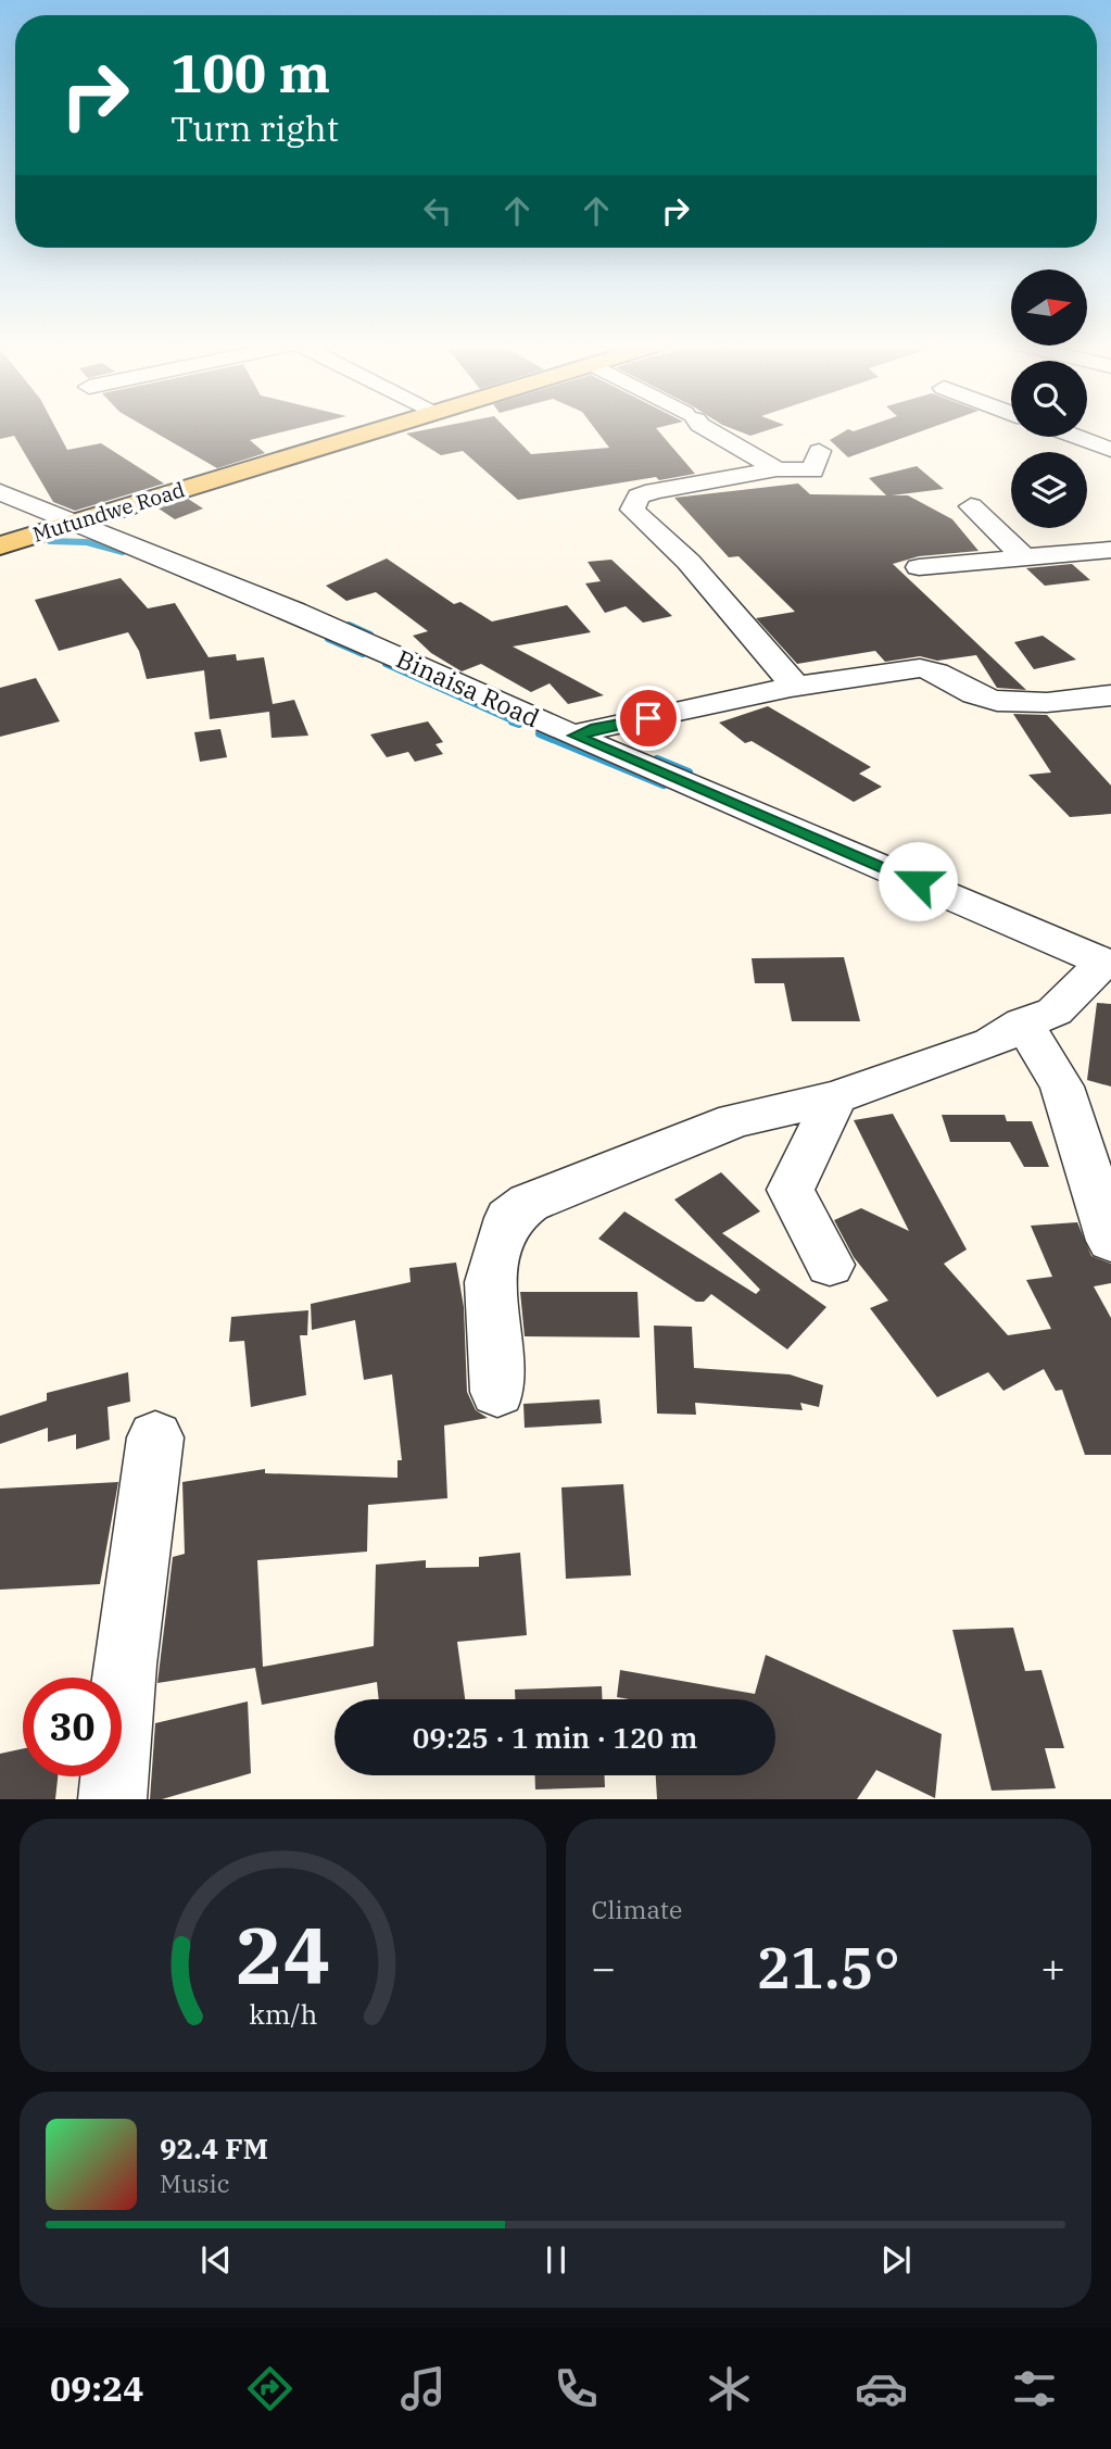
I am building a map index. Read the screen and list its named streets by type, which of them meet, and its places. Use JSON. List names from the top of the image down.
{
  "streets": {
    "main road": ["Mutundwe Road"],
    "street": ["Binaisa Road"]
  },
  "crossings": [
    ["Mutundwe Road", "Binaisa Road"]
  ],
  "north": "right",
  "page": {
    "turn": ["100 m", "Turn right"],
    "limit": "30",
    "trip": "09:25 · 1 min · 120 m",
    "tile": "Climate",
    "heat": ["−", "21.5°", "+"],
    "song": ["92.4 FM", "Music"],
    "tabs": "09:24",
    "gauge": ["24", "km/h"]
  }
}
